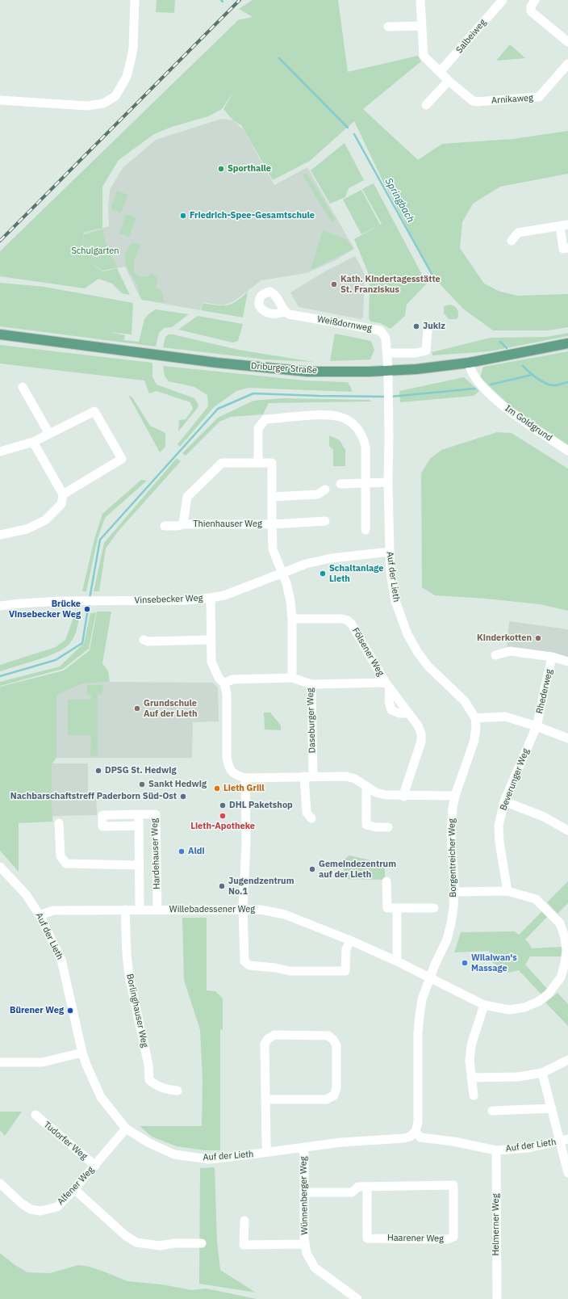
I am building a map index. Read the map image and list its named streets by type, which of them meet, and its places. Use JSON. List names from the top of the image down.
{
  "streets": {
    "main road": ["Driburger Straße"],
    "street": [
      "Salbeiweg",
      "Arnikaweg",
      "Weißdornweg",
      "Im Goldgrund",
      "Thienhauser Weg",
      "Auf der Lieth",
      "Vinsebecker Weg",
      "Fölsener Weg",
      "Rhederweg",
      "Daseburger Weg",
      "Beverunger Weg",
      "Hardehauser Weg",
      "Borgentreicher Weg",
      "Willebadessener Weg",
      "Borlinghauser Weg",
      "Tudorfer Weg",
      "Alfener Weg",
      "Wünnenberger Weg",
      "Helmerner Weg",
      "Haarener Weg"
    ]
  },
  "crossings": [
    ["Salbeiweg", "Arnikaweg"],
    ["Weißdornweg", "Driburger Straße"],
    ["Weißdornweg", "Auf der Lieth"],
    ["Driburger Straße", "Im Goldgrund"],
    ["Driburger Straße", "Auf der Lieth"],
    ["Auf der Lieth", "Vinsebecker Weg"],
    ["Auf der Lieth", "Borgentreicher Weg"],
    ["Auf der Lieth", "Willebadessener Weg"],
    ["Auf der Lieth", "Alfener Weg"],
    ["Auf der Lieth", "Wünnenberger Weg"],
    ["Auf der Lieth", "Helmerner Weg"],
    ["Fölsener Weg", "Daseburger Weg"],
    ["Rhederweg", "Beverunger Weg"],
    ["Hardehauser Weg", "Willebadessener Weg"],
    ["Borgentreicher Weg", "Willebadessener Weg"],
    ["Willebadessener Weg", "Borlinghauser Weg"],
    ["Tudorfer Weg", "Alfener Weg"],
    ["Wünnenberger Weg", "Haarener Weg"]
  ],
  "water": ["Springbach"],
  "parks": ["Schulgarten"],
  "places": [
    "Sporthalle",
    "Friedrich-Spee-Gesamtschule",
    "Kath. Kindertagesstätte St. Franziskus",
    "Jukiz",
    "Schaltanlage Lieth",
    "Brücke Vinsebecker Weg",
    "Kinderkotten",
    "Grundschule Auf der Lieth",
    "DPSG St. Hedwig",
    "Sankt Hedwig",
    "Lieth Grill",
    "Nachbarschaftstreff Paderborn Süd-Ost",
    "DHL Paketshop",
    "Lieth-Apotheke",
    "Aldi",
    "Gemeindezentrum auf der Lieth",
    "Jugendzentrum No.1",
    "Wilaiwan's Massage",
    "Bürener Weg"
  ]
}
